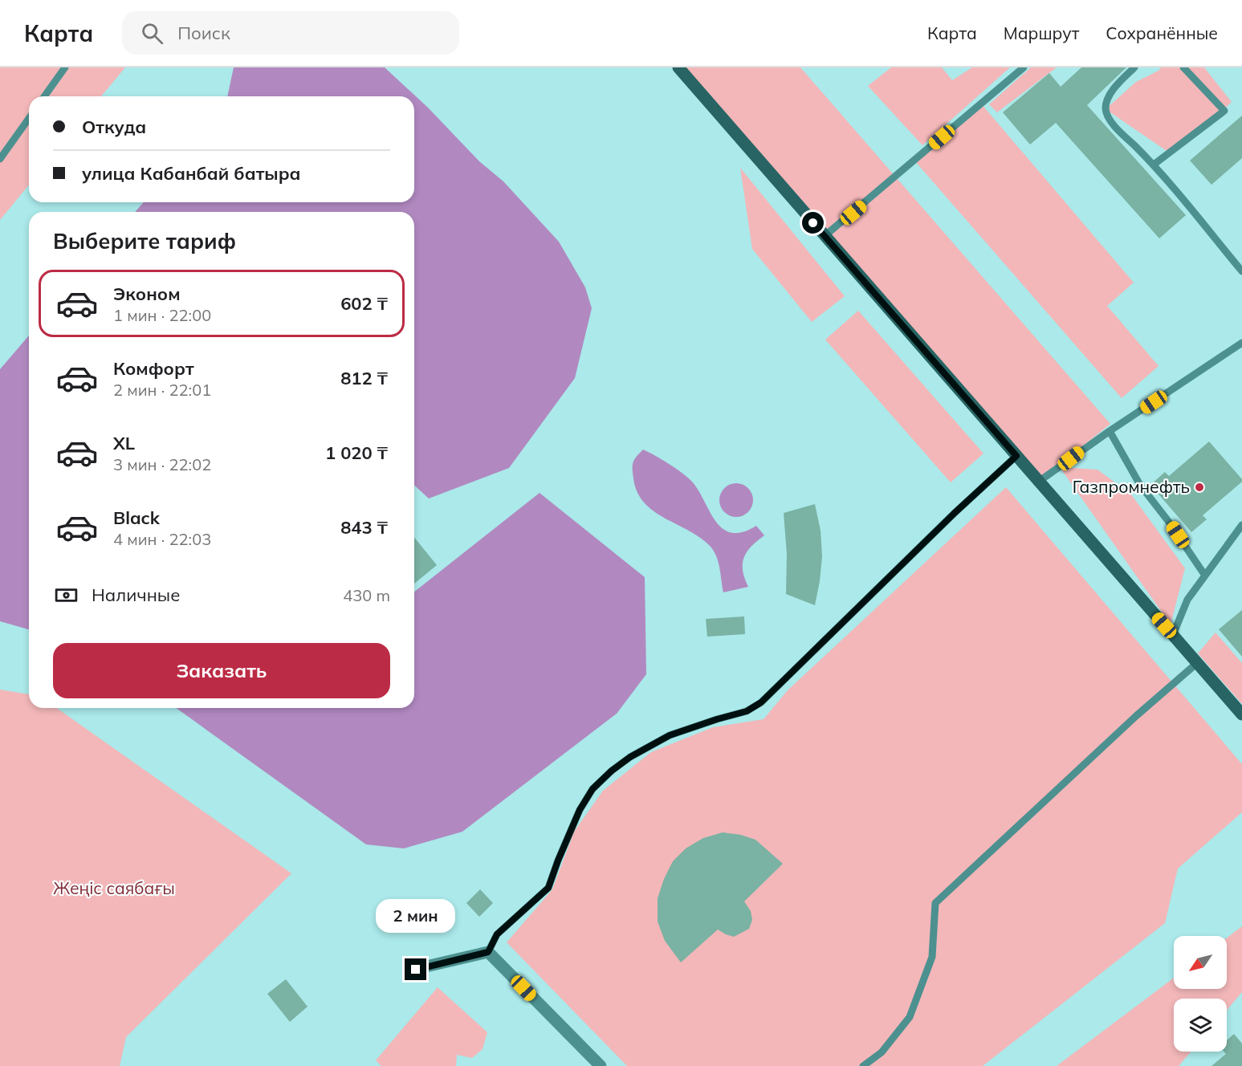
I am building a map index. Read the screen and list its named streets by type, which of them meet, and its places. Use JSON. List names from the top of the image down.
{
  "parks": ["Жеңіс саябағы"],
  "places": ["Газпромнефть"],
  "north": "bottom left",
  "page": {
    "header": "Карта",
    "search": "Поиск",
    "nav": ["Карта", "Маршрут", "Сохранённые"],
    "banner": ["Откуда", "улица Кабанбай батыра"],
    "heading": "Выберите тариф",
    "list": [
      {
        "name": "Эконом",
        "note": "1 мин · 22:00",
        "value": "602 ₸"
      },
      {
        "name": "Комфорт",
        "note": "2 мин · 22:01",
        "value": "812 ₸"
      },
      {
        "name": "XL",
        "note": "3 мин · 22:02",
        "value": "1 020 ₸"
      },
      {
        "name": "Black",
        "note": "4 мин · 22:03",
        "value": "843 ₸"
      }
    ],
    "pay": ["Наличные", "430 m"],
    "buttons": "Заказать",
    "bubble": "2 мин"
  }
}
